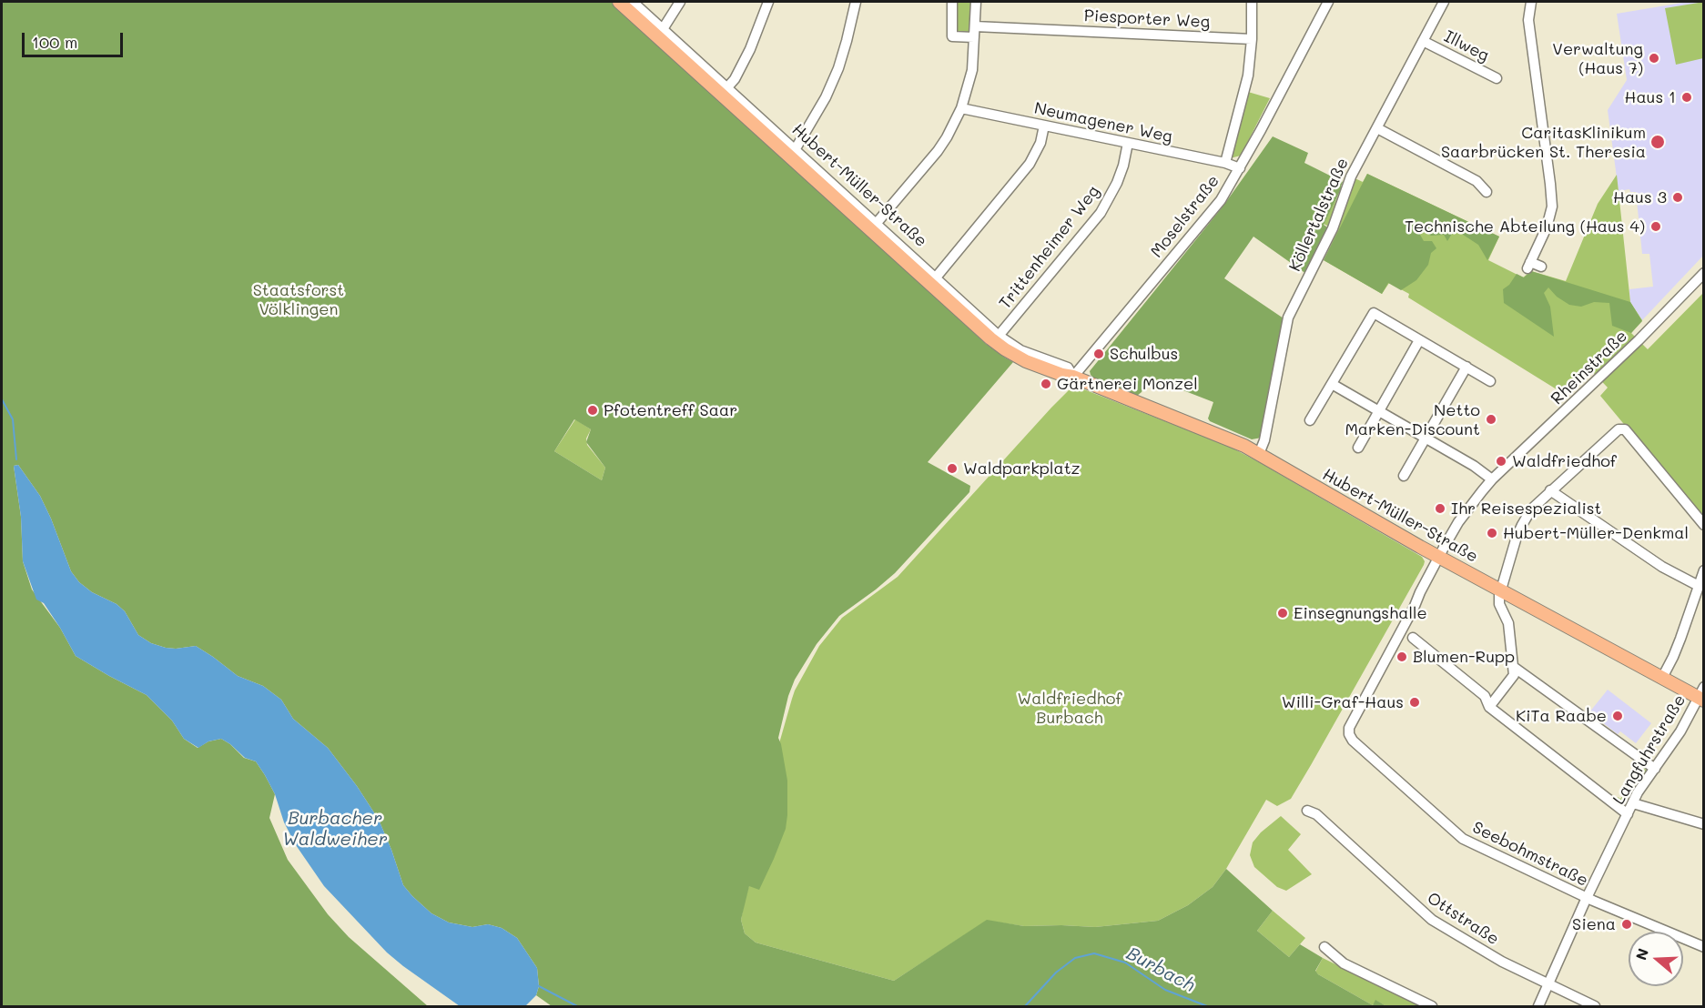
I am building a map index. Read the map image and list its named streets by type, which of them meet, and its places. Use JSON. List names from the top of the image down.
{
  "streets": {
    "main road": ["Hubert-Müller-Straße"],
    "street": [
      "Piesporter Weg",
      "Illweg",
      "Neumagener Weg",
      "Köllertalstraße",
      "Moselstraße",
      "Trittenheimer Weg",
      "Rheinstraße",
      "Langfuhrstraße",
      "Seebohmstraße",
      "Ottstraße"
    ]
  },
  "crossings": [
    ["Illweg", "Köllertalstraße"],
    ["Neumagener Weg", "Moselstraße"],
    ["Neumagener Weg", "Trittenheimer Weg"],
    ["Hubert-Müller-Straße", "Köllertalstraße"],
    ["Hubert-Müller-Straße", "Moselstraße"],
    ["Hubert-Müller-Straße", "Trittenheimer Weg"],
    ["Hubert-Müller-Straße", "Rheinstraße"],
    ["Hubert-Müller-Straße", "Langfuhrstraße"],
    ["Rheinstraße", "Seebohmstraße"],
    ["Langfuhrstraße", "Seebohmstraße"],
    ["Langfuhrstraße", "Ottstraße"]
  ],
  "water": ["Burbacher Waldweiher", "Burbach"],
  "parks": ["Staatsforst Völklingen", "Waldfriedhof Burbach"],
  "places": [
    "Verwaltung (Haus 7)",
    "Haus 1",
    "CaritasKlinikum Saarbrücken St. Theresia",
    "Haus 3",
    "Technische Abteilung (Haus 4)",
    "Schulbus",
    "Gärtnerei Monzel",
    "Pfotentreff Saar",
    "Netto Marken-Discount",
    "Waldfriedhof",
    "Waldparkplatz",
    "Ihr Reisespezialist",
    "Hubert-Müller-Denkmal",
    "Einsegnungshalle",
    "Blumen-Rupp",
    "Willi-Graf-Haus",
    "KiTa Raabe",
    "Siena"
  ],
  "scale_bar": "100 m",
  "north": "left"
}
